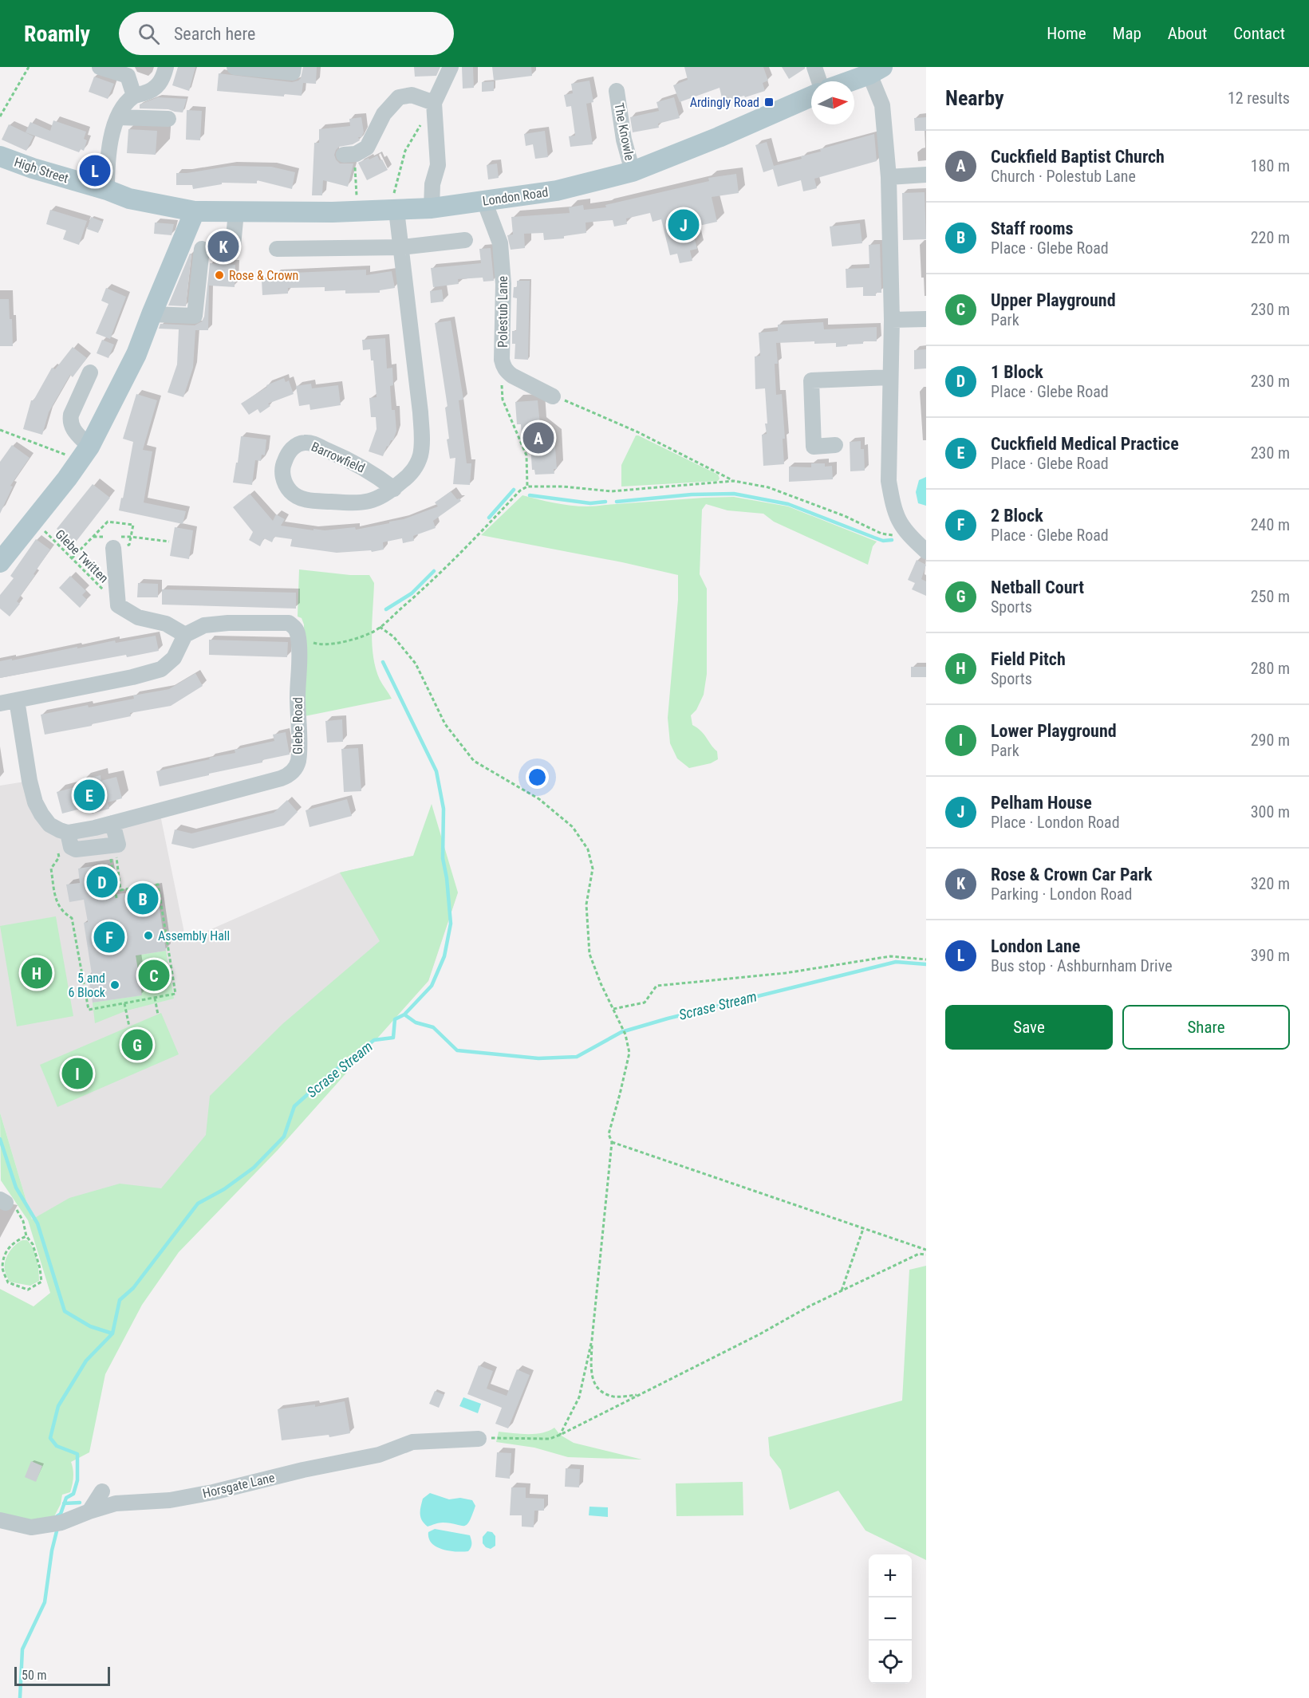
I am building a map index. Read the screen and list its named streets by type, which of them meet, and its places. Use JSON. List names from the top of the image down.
{
  "streets": {
    "main road": ["High Street", "London Road"],
    "street": [
      "The Knowle",
      "Polestub Lane",
      "Barrowfield",
      "Glebe Road",
      "Horsgate Lane"
    ],
    "path": ["Glebe Twitten"]
  },
  "crossings": [
    ["The Knowle", "London Road"],
    ["High Street", "London Road"],
    ["London Road", "Polestub Lane"],
    ["London Road", "Barrowfield"]
  ],
  "water": ["Scrase Stream"],
  "places": {
    "transit": ["Ardingly Road"],
    "other": ["Rose & Crown", "Assembly Hall", "5 and 6 Block"]
  },
  "scale_bar": "50 m",
  "north": "right",
  "page": {
    "header": "Roamly",
    "search": "Search here",
    "nav": [
      "Home",
      "Map",
      "About",
      "Contact"
    ],
    "heading": ["Nearby", "12 results"],
    "list": [
      {
        "mark": "A",
        "name": "Cuckfield Baptist Church",
        "note": "Church · Polestub Lane",
        "value": "180 m"
      },
      {
        "mark": "B",
        "name": "Staff rooms",
        "note": "Place · Glebe Road",
        "value": "220 m"
      },
      {
        "mark": "C",
        "name": "Upper Playground",
        "note": "Park",
        "value": "230 m"
      },
      {
        "mark": "D",
        "name": "1 Block",
        "note": "Place · Glebe Road",
        "value": "230 m"
      },
      {
        "mark": "E",
        "name": "Cuckfield Medical Practice",
        "note": "Place · Glebe Road",
        "value": "230 m"
      },
      {
        "mark": "F",
        "name": "2 Block",
        "note": "Place · Glebe Road",
        "value": "240 m"
      },
      {
        "mark": "G",
        "name": "Netball Court",
        "note": "Sports",
        "value": "250 m"
      },
      {
        "mark": "H",
        "name": "Field Pitch",
        "note": "Sports",
        "value": "280 m"
      },
      {
        "mark": "I",
        "name": "Lower Playground",
        "note": "Park",
        "value": "290 m"
      },
      {
        "mark": "J",
        "name": "Pelham House",
        "note": "Place · London Road",
        "value": "300 m"
      },
      {
        "mark": "K",
        "name": "Rose & Crown Car Park",
        "note": "Parking · London Road",
        "value": "320 m"
      },
      {
        "mark": "L",
        "name": "London Lane",
        "note": "Bus stop · Ashburnham Drive",
        "value": "390 m"
      }
    ],
    "pins": [
      "L",
      "J",
      "K",
      "A",
      "E",
      "D",
      "B",
      "F",
      "H",
      "C",
      "G",
      "I"
    ],
    "buttons": ["Save", "Share"],
    "map_buttons": ["+", "−"],
    "scale": "50 m"
  }
}
